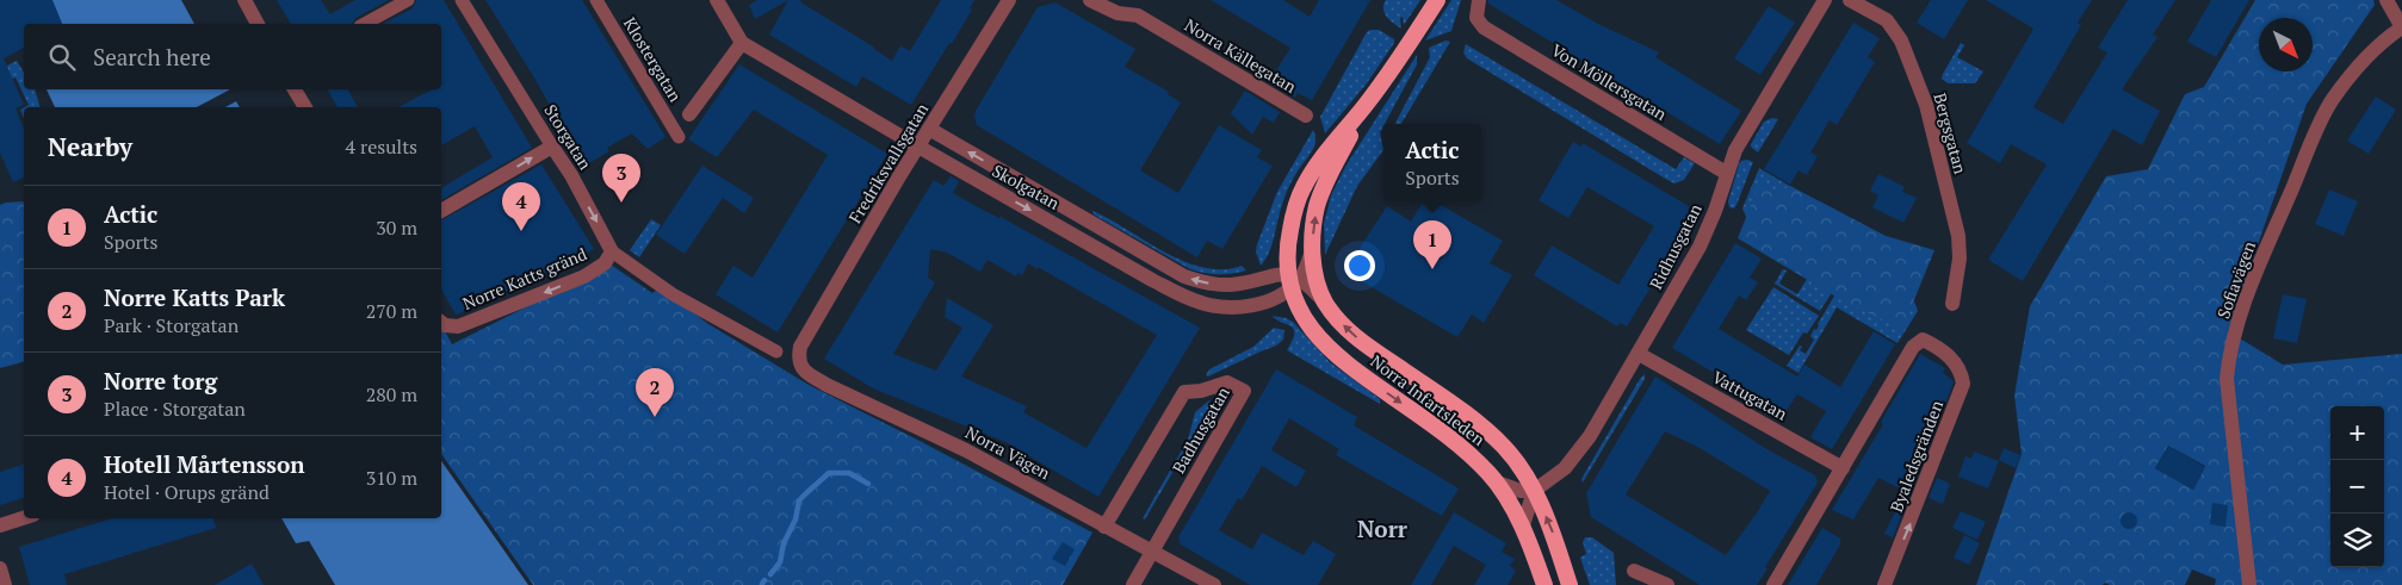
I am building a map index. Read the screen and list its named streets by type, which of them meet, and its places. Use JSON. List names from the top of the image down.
{
  "streets": {
    "highway": ["Norra Infartsleden"],
    "street": [
      "Norra Källegatan",
      "Klostergatan",
      "Von Möllersgatan",
      "Bergsgatan",
      "Storgatan",
      "Fredriksvallsgatan",
      "Skolgatan",
      "Ridhusgatan",
      "Norre Katts gränd",
      "Sofiavägen",
      "Vattugatan",
      "Badhusgatan",
      "Norra Vägen",
      "Byaledsgränden"
    ]
  },
  "crossings": [
    ["Von Möllersgatan", "Ridhusgatan"],
    ["Storgatan", "Norre Katts gränd"],
    ["Fredriksvallsgatan", "Skolgatan"],
    ["Fredriksvallsgatan", "Norra Vägen"],
    ["Skolgatan", "Norra Infartsleden"],
    ["Ridhusgatan", "Vattugatan"],
    ["Ridhusgatan", "Norra Infartsleden"],
    ["Vattugatan", "Byaledsgränden"],
    ["Badhusgatan", "Norra Vägen"]
  ],
  "districts": ["Norr"],
  "north": "bottom right",
  "page": {
    "search": "Search here",
    "heading": ["Nearby", "4 results"],
    "popup": ["Actic", "Sports"],
    "pins": [
      "3",
      "4",
      "1",
      "2"
    ],
    "list": [
      {
        "mark": "1",
        "name": "Actic",
        "note": "Sports",
        "value": "30 m"
      },
      {
        "mark": "2",
        "name": "Norre Katts Park",
        "note": "Park · Storgatan",
        "value": "270 m"
      },
      {
        "mark": "3",
        "name": "Norre torg",
        "note": "Place · Storgatan",
        "value": "280 m"
      },
      {
        "mark": "4",
        "name": "Hotell Mårtensson",
        "note": "Hotel · Orups gränd",
        "value": "310 m"
      }
    ],
    "map_buttons": ["+", "−"]
  }
}
